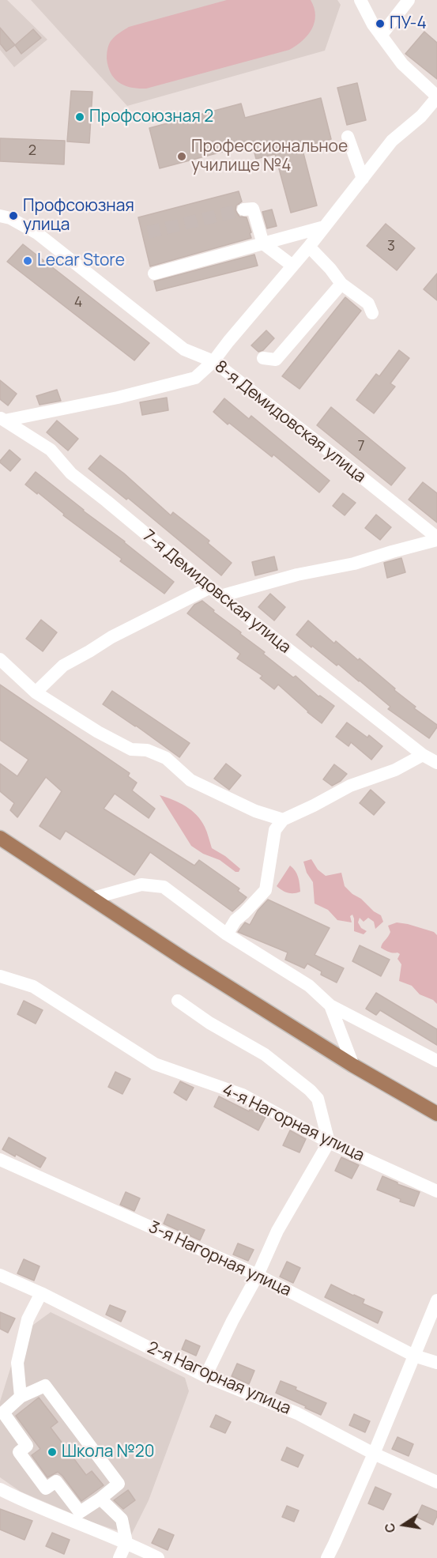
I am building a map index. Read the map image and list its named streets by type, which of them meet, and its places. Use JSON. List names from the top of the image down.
{
  "streets": {
    "street": [
      "8-я Демидовская улица",
      "7-я Демидовская улица",
      "4-я Нагорная улица",
      "3-я Нагорная улица",
      "2-я Нагорная улица"
    ]
  },
  "places": [
    "ПУ-4",
    "Профсоюзная 2",
    "Профессиональное училище №4",
    "Профсоюзная улица",
    "Lecar Store",
    "Школа №20"
  ],
  "house_numbers": [
    "2",
    "3",
    "4",
    "7"
  ],
  "north": "left"
}
